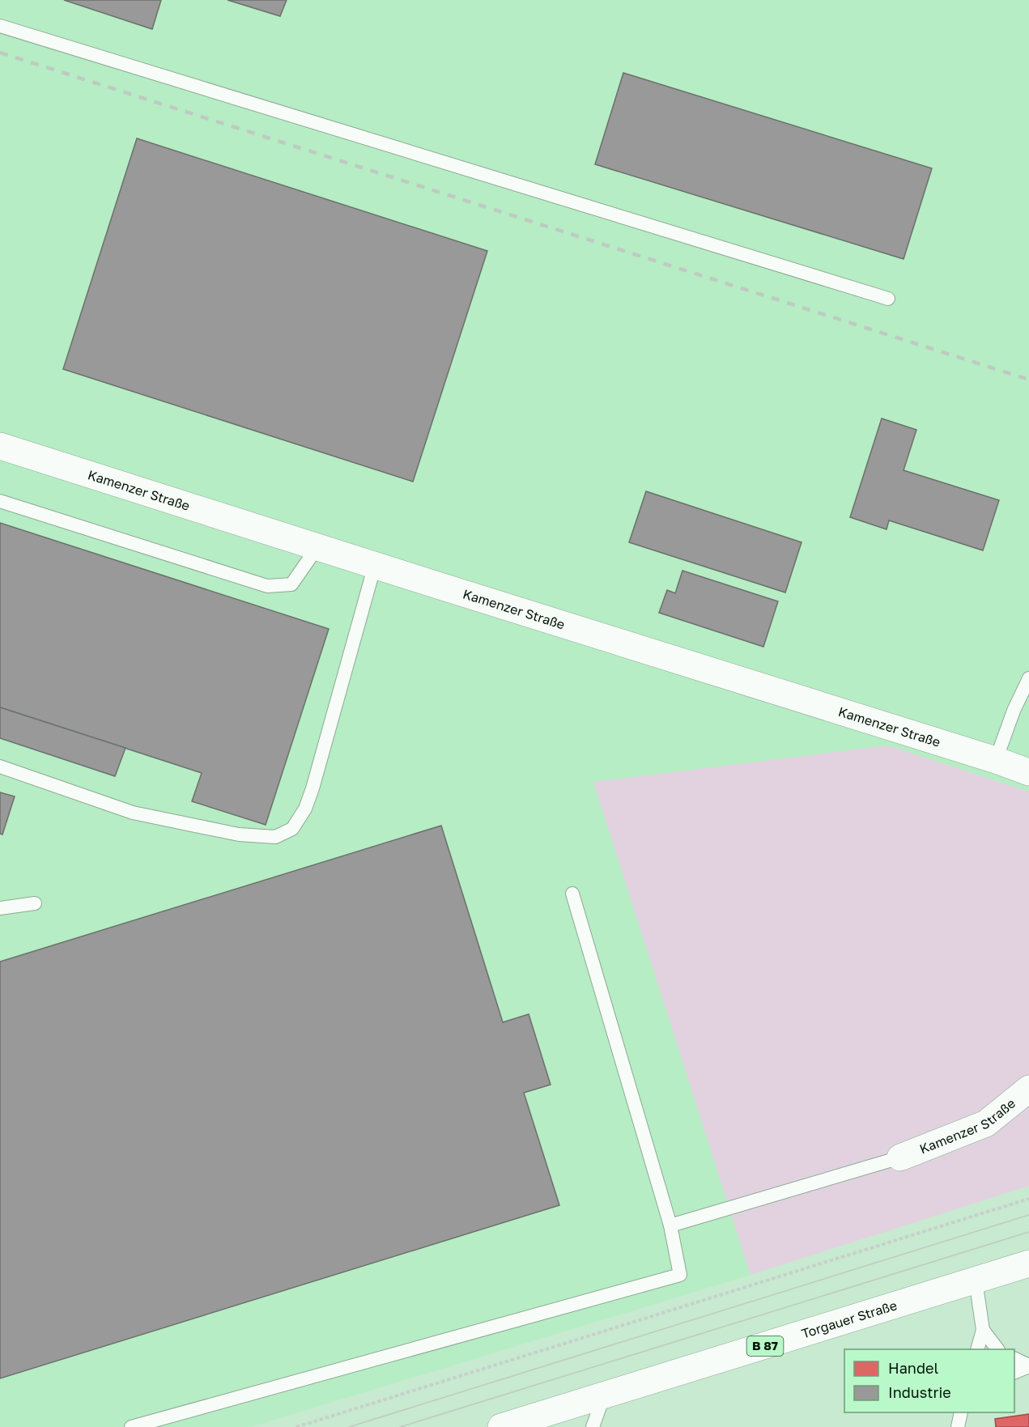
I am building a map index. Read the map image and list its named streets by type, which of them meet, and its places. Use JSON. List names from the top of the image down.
{
  "streets": {
    "street": ["Kamenzer Straße", "Torgauer Straße", "B 87"]
  },
  "legend": ["Handel", "Industrie"]
}
